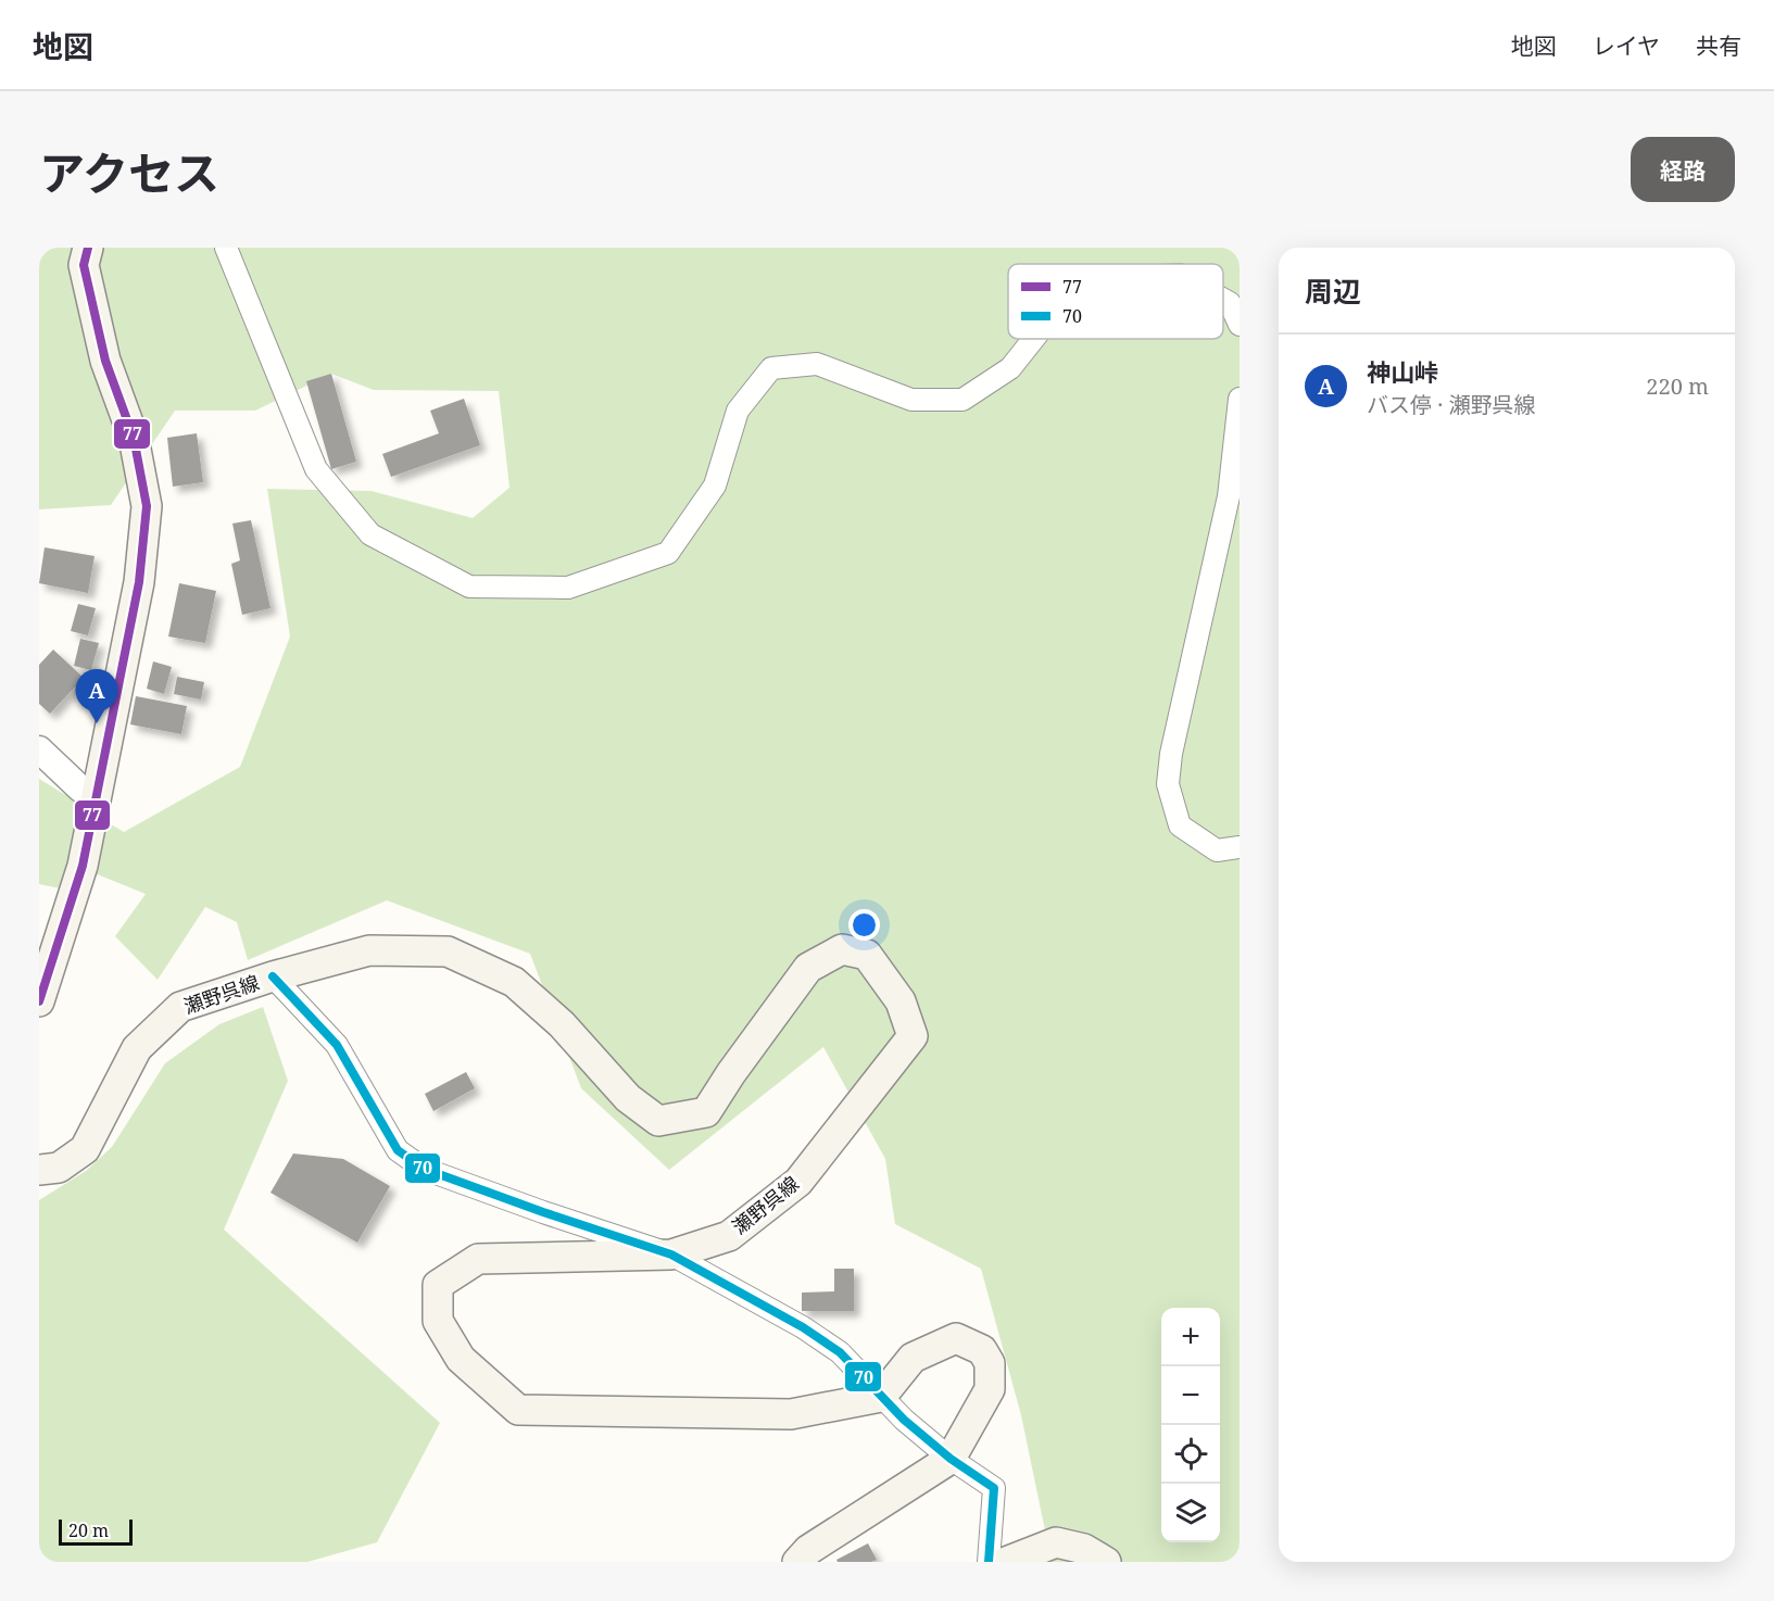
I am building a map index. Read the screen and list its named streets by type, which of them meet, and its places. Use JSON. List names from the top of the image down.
{
  "streets": {
    "main road": ["瀬野呉線"]
  },
  "lines": ["transit line 77", "transit line 70"],
  "legend": ["77", "70"],
  "scale_bar": "20 m",
  "page": {
    "header": "地図",
    "nav": ["地図", "レイヤ", "共有"],
    "title": "アクセス",
    "buttons": "経路",
    "heading": "周辺",
    "list": [
      {
        "mark": "A",
        "name": "神山峠",
        "note": "バス停 · 瀬野呉線",
        "value": "220 m"
      }
    ],
    "pins": "A",
    "map_buttons": ["+", "−"],
    "scale": "20 m"
  }
}
